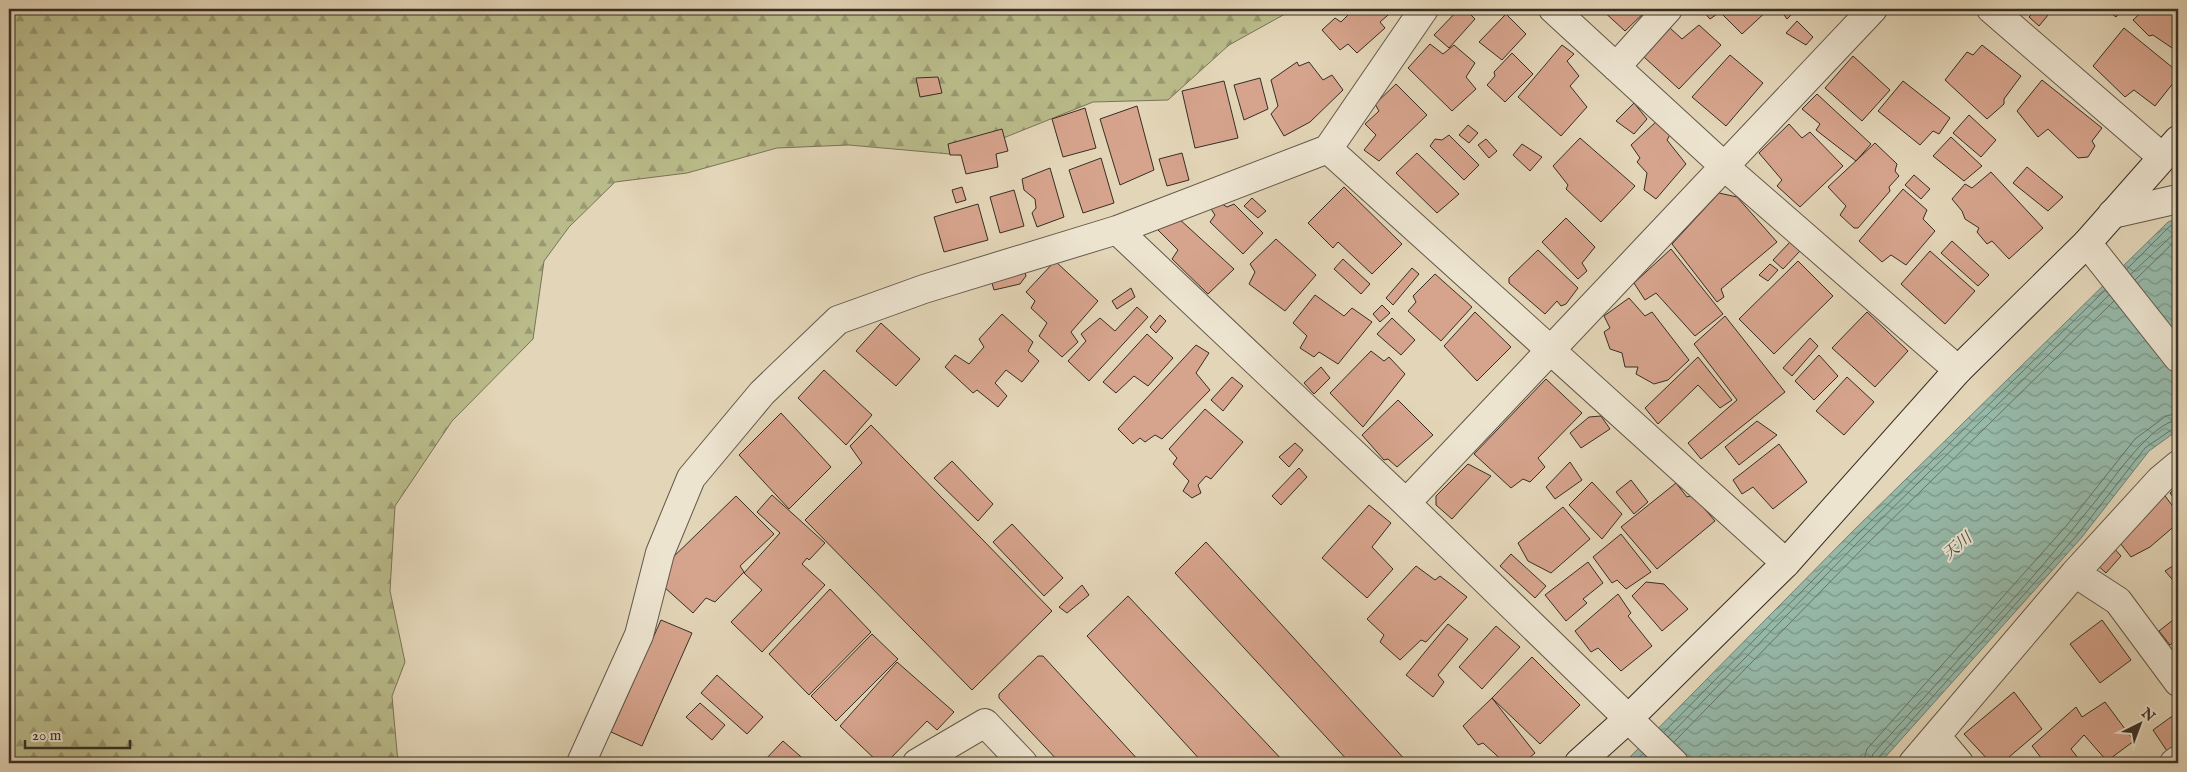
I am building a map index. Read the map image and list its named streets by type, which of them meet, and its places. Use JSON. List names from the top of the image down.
{
  "water": ["天川"],
  "scale_bar": "20 m",
  "north": "top right"
}
